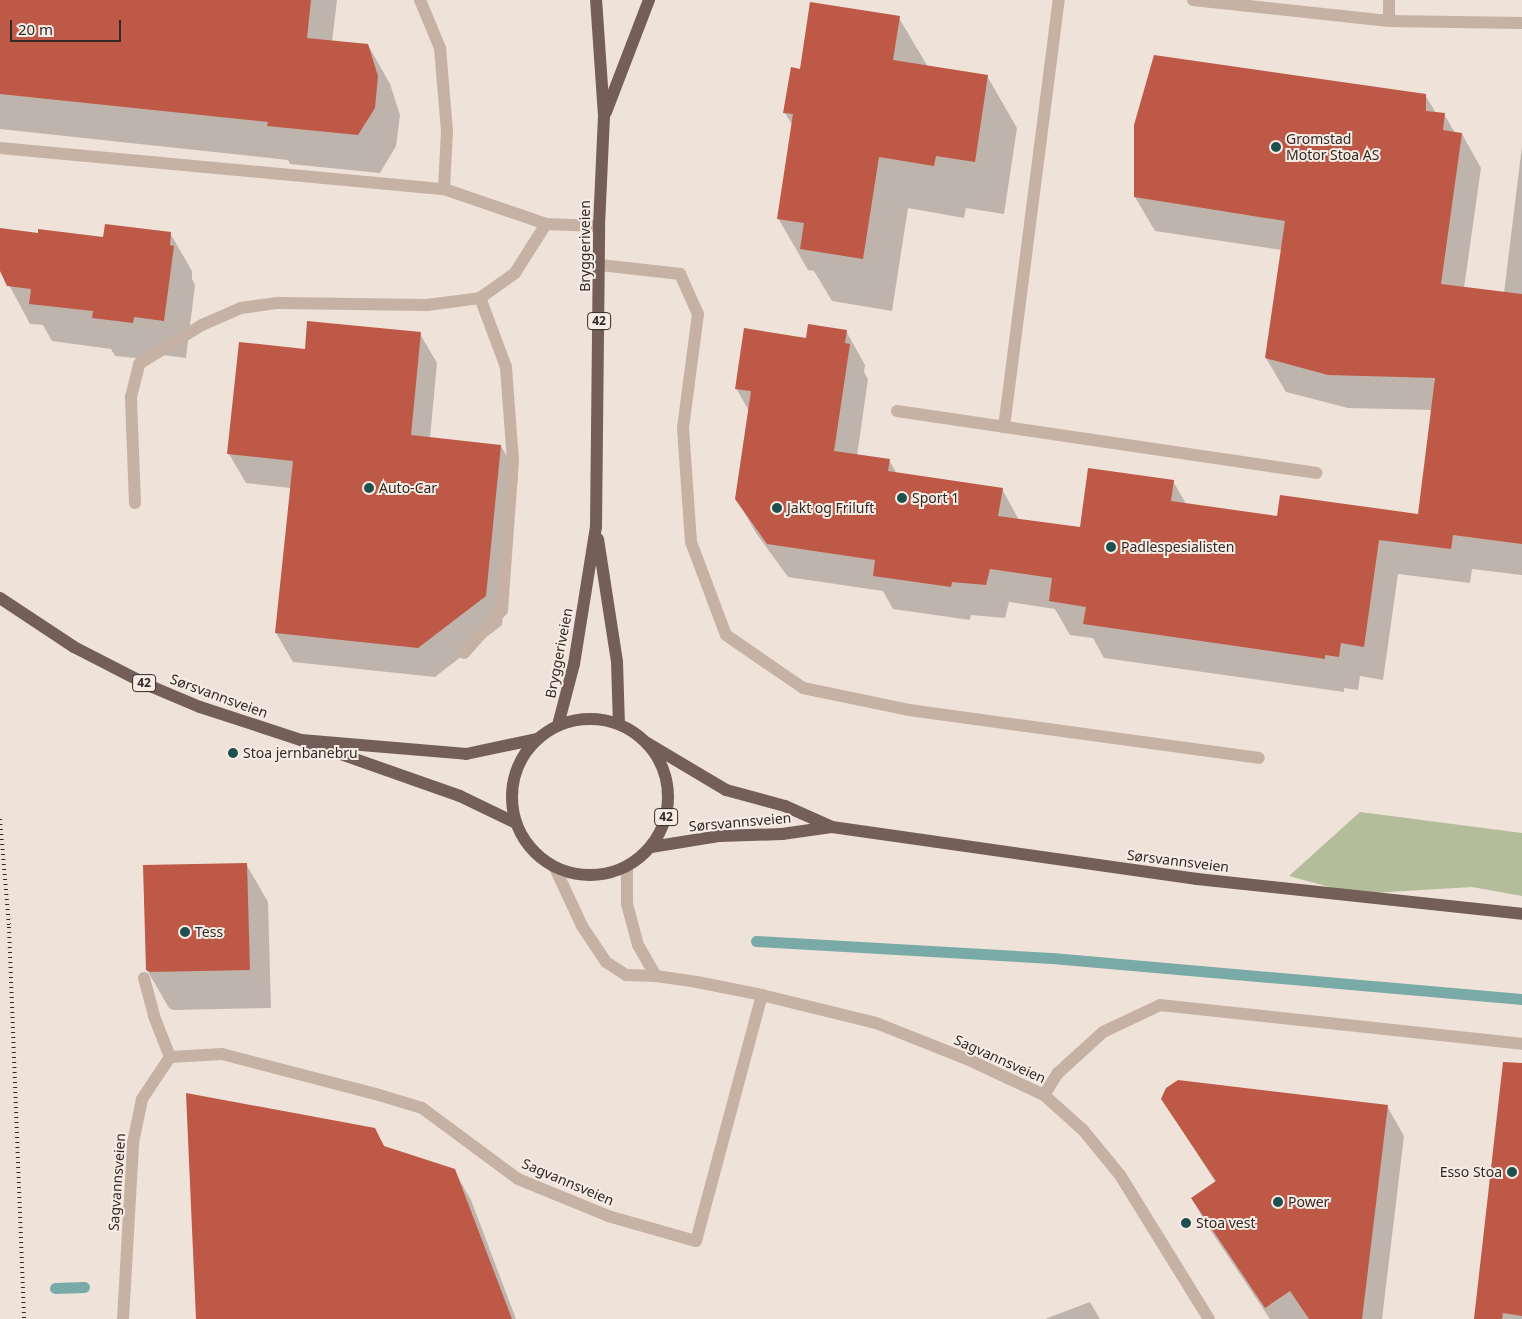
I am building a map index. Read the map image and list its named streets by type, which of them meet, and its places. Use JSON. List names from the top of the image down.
{
  "streets": {
    "main road": ["Bryggeriveien", "42", "Sørsvannsveien"],
    "street": ["Sagvannsveien"]
  },
  "crossings": [
    ["Bryggeriveien", "42"],
    ["Bryggeriveien", "Sørsvannsveien"],
    ["Bryggeriveien", "Sagvannsveien"],
    ["42", "Sørsvannsveien"],
    ["42", "Sagvannsveien"],
    ["Sørsvannsveien", "Sagvannsveien"]
  ],
  "places": [
    "Gromstad Motor Stoa AS",
    "Auto-Car",
    "Sport 1",
    "Jakt og Friluft",
    "Padlespesialisten",
    "Stoa jernbanebru",
    "Tess",
    "Esso Stoa",
    "Power",
    "Stoa vest"
  ],
  "scale_bar": "20 m"
}
